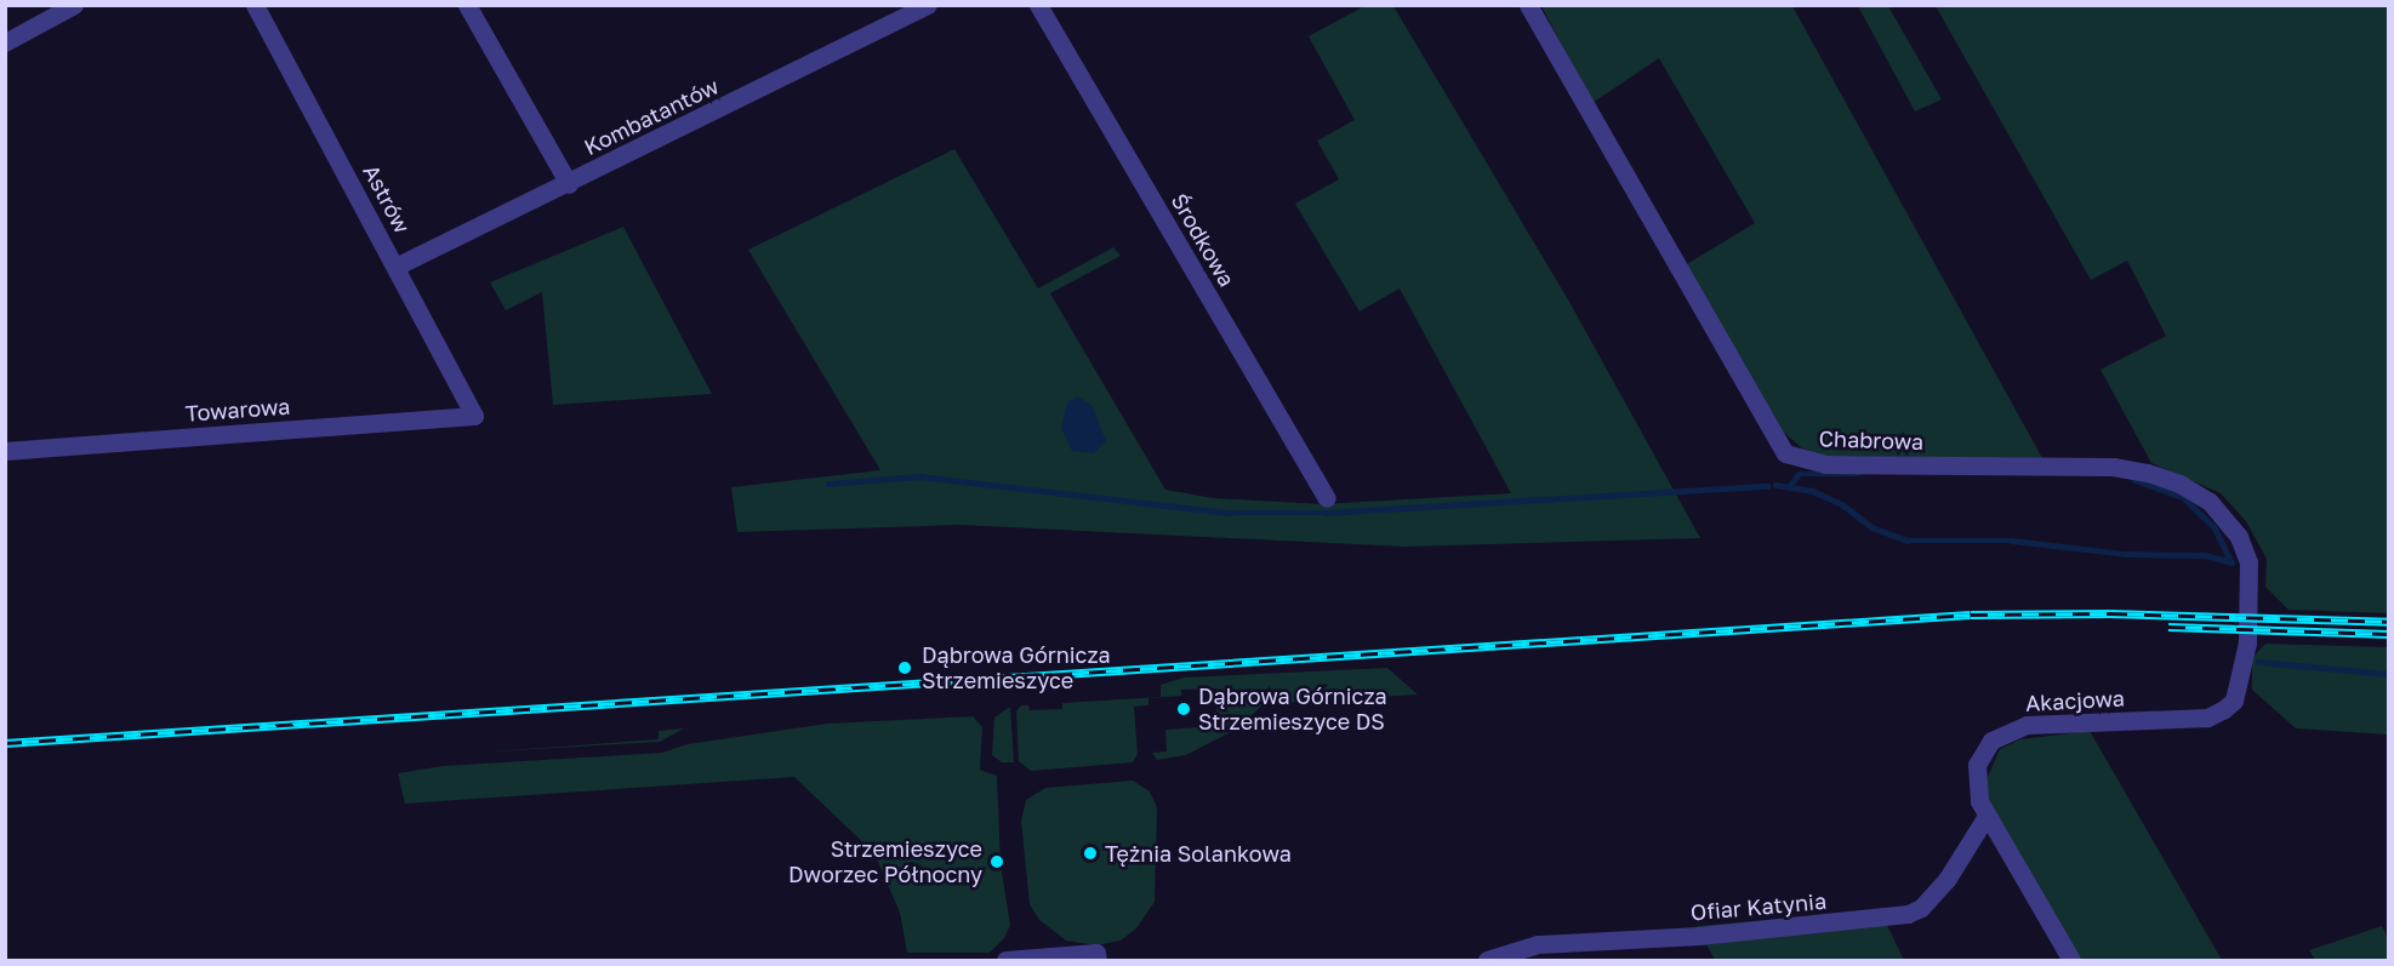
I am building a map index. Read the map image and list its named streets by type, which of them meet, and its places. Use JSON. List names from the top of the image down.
{
  "streets": {
    "street": [
      "Kombatantów",
      "Astrów",
      "Środkowa",
      "Towarowa",
      "Chabrowa",
      "Akacjowa",
      "Ofiar Katynia"
    ]
  },
  "crossings": [
    ["Kombatantów", "Astrów"],
    ["Astrów", "Towarowa"],
    ["Chabrowa", "Akacjowa"],
    ["Akacjowa", "Ofiar Katynia"]
  ],
  "places": [
    "Dąbrowa Górnicza Strzemieszyce",
    "Dąbrowa Górnicza Strzemieszyce DS",
    "Tężnia Solankowa",
    "Strzemieszyce Dworzec Północny"
  ]
}
